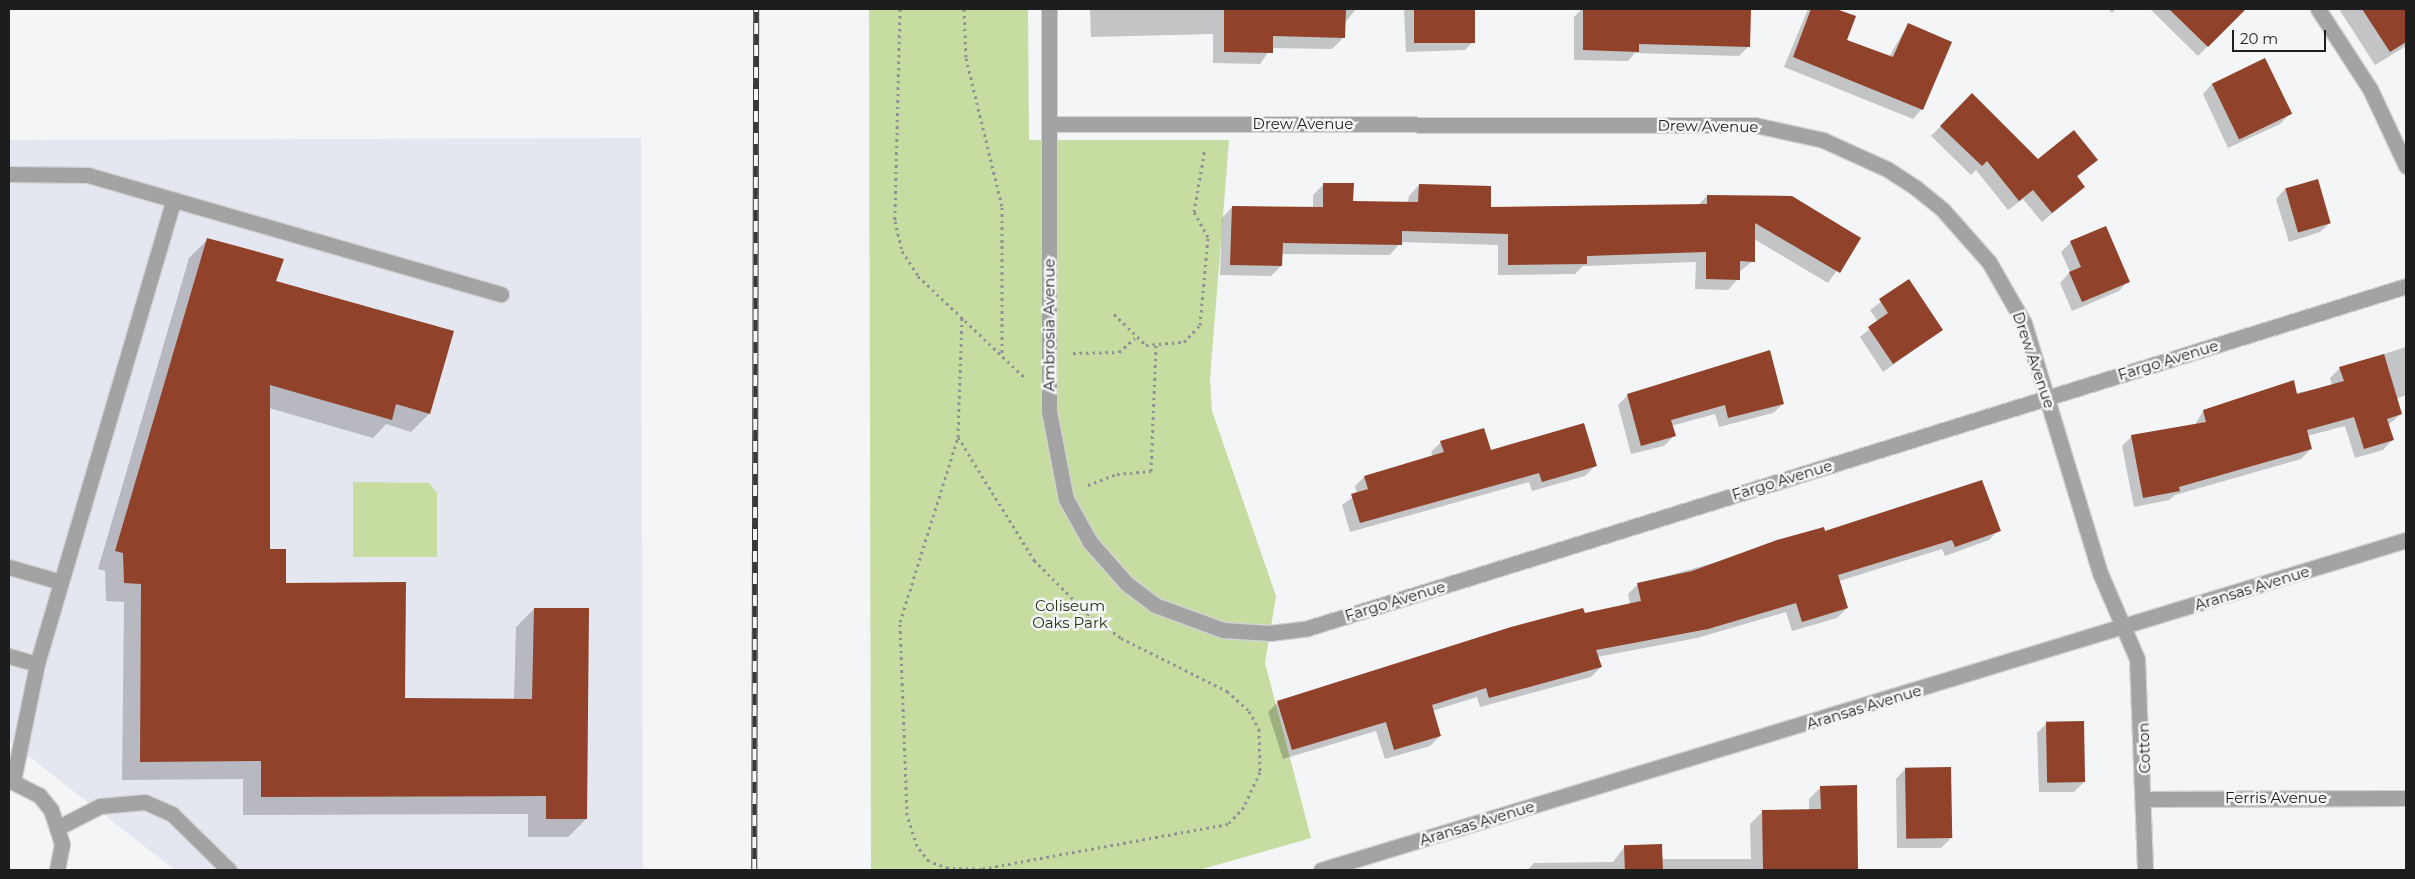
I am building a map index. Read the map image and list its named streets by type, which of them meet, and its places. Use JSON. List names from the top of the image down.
{
  "streets": {
    "street": [
      "Drew Avenue",
      "Ambrosia Avenue",
      "Fargo Avenue",
      "Aransas Avenue",
      "Cotton",
      "Ferris Avenue"
    ]
  },
  "crossings": [
    ["Drew Avenue", "Ambrosia Avenue"],
    ["Drew Avenue", "Fargo Avenue"],
    ["Drew Avenue", "Aransas Avenue"],
    ["Drew Avenue", "Cotton"],
    ["Ambrosia Avenue", "Fargo Avenue"],
    ["Aransas Avenue", "Cotton"],
    ["Cotton", "Ferris Avenue"]
  ],
  "parks": ["Coliseum Oaks Park"],
  "scale_bar": "20 m"
}
